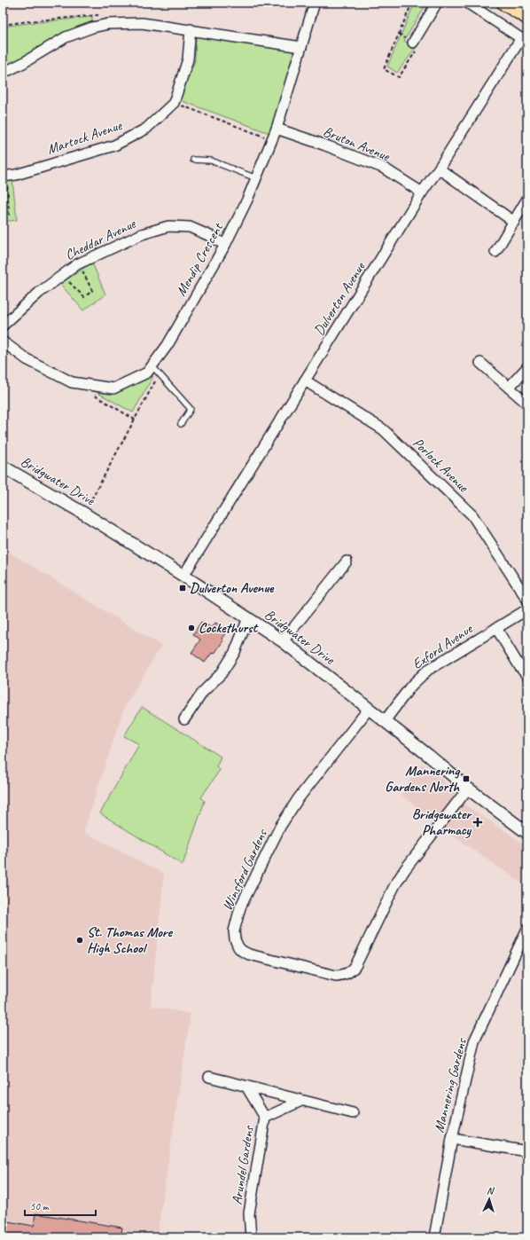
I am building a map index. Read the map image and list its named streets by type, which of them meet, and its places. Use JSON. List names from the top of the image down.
{
  "streets": {
    "street": [
      "Martock Avenue",
      "Bruton Avenue",
      "Cheddar Avenue",
      "Mendip Crescent",
      "Dulverton Avenue",
      "Porlock Avenue",
      "Bridgwater Drive",
      "Exford Avenue",
      "Winsford Gardens",
      "Mannering Gardens",
      "Arundel Gardens"
    ]
  },
  "crossings": [
    ["Bruton Avenue", "Mendip Crescent"],
    ["Bruton Avenue", "Dulverton Avenue"],
    ["Cheddar Avenue", "Mendip Crescent"],
    ["Dulverton Avenue", "Porlock Avenue"],
    ["Dulverton Avenue", "Bridgwater Drive"],
    ["Bridgwater Drive", "Exford Avenue"],
    ["Bridgwater Drive", "Winsford Gardens"]
  ],
  "places": {
    "transit": ["Dulverton Avenue", "Mannering Gardens North"],
    "other": ["Cockethurst", "St. Thomas More High School"],
    "health": ["Bridgewater Pharmacy"]
  },
  "scale_bar": "50 m",
  "north": "top"
}
